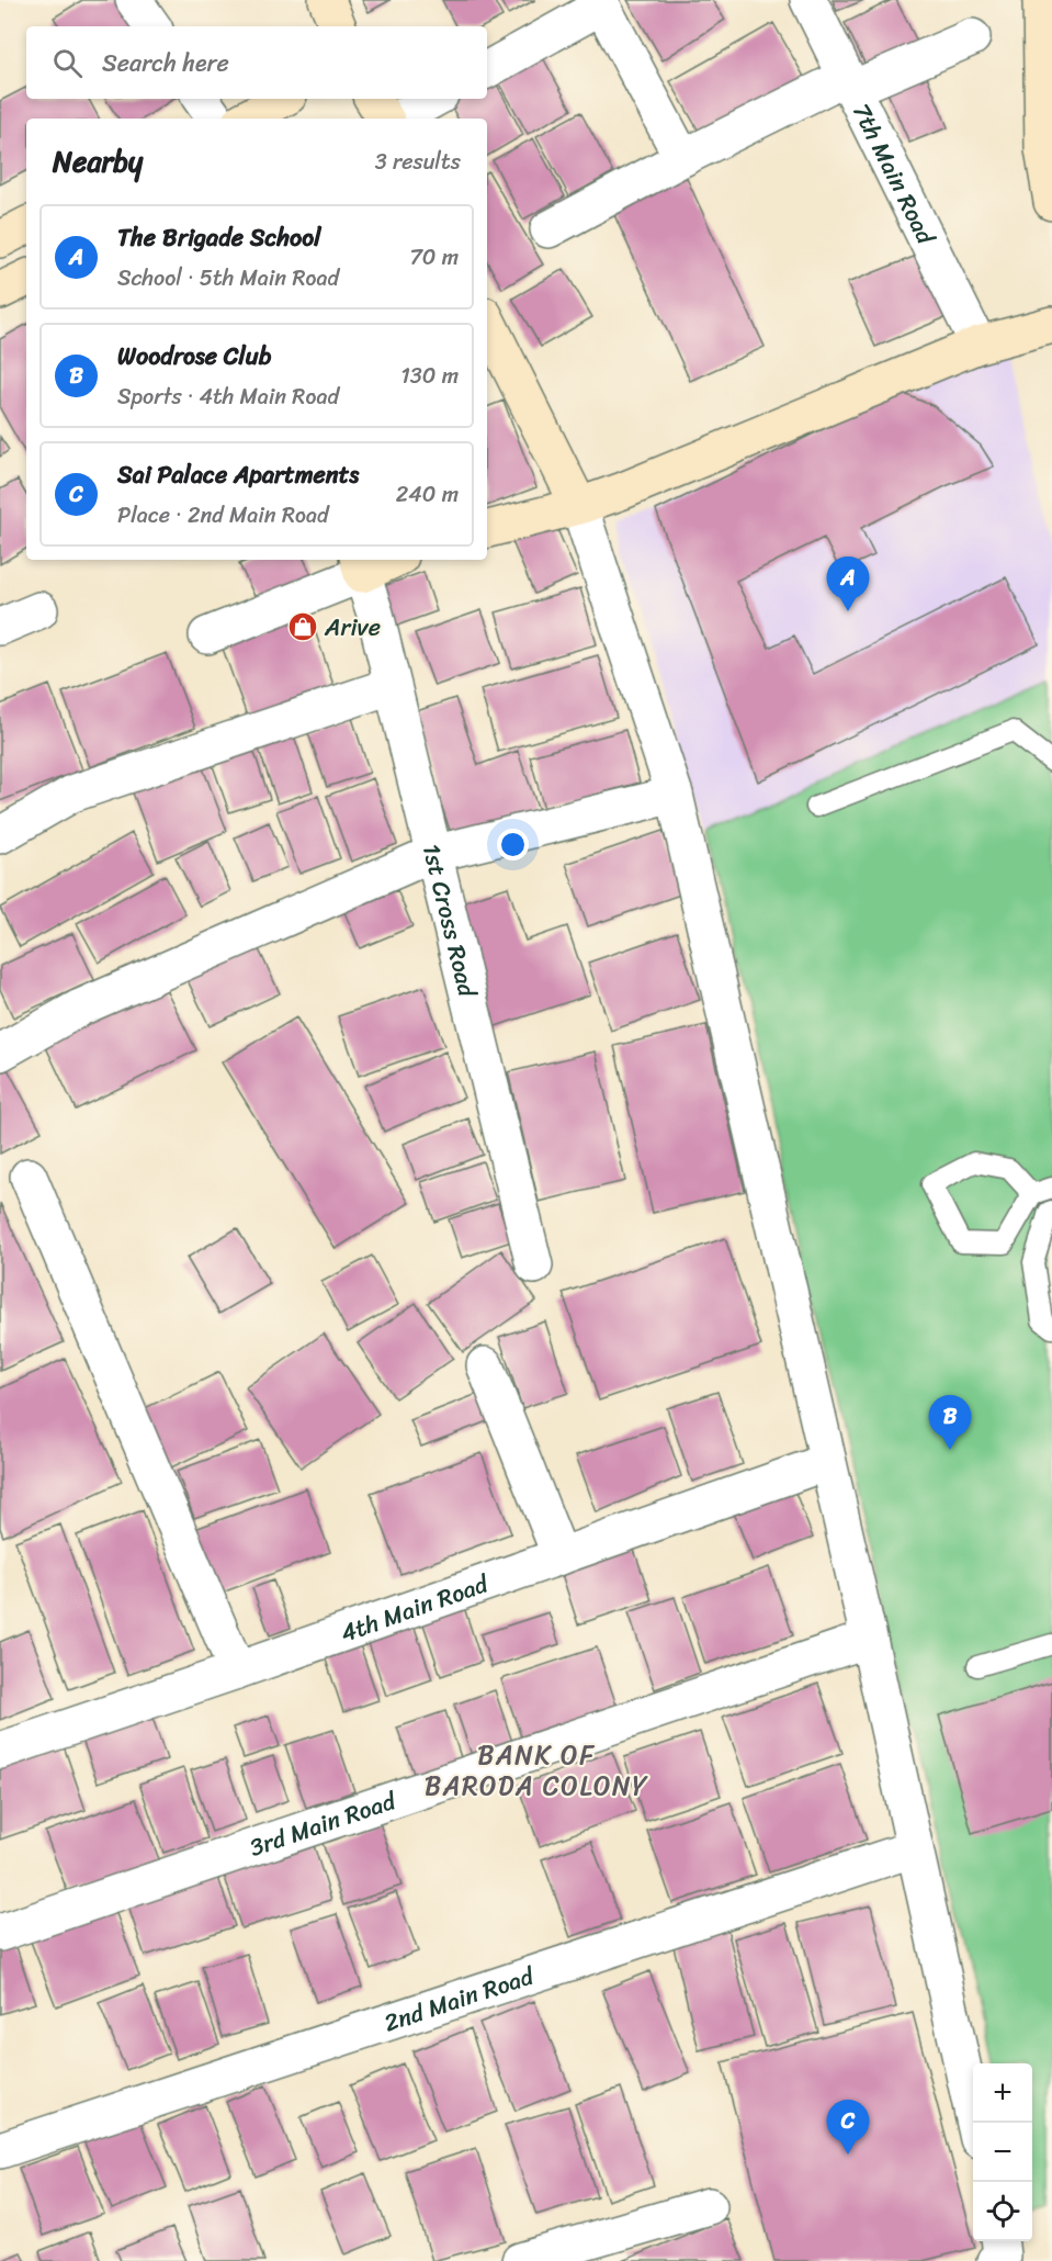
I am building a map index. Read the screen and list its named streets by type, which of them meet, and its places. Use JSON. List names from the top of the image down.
{
  "streets": {
    "street": [
      "7th Main Road",
      "1st Cross Road",
      "4th Main Road",
      "3rd Main Road",
      "2nd Main Road"
    ]
  },
  "districts": ["BANK OF BARODA COLONY"],
  "places": {
    "shop": ["Arive"]
  },
  "page": {
    "search": "Search here",
    "heading": ["Nearby", "3 results"],
    "list": [
      {
        "mark": "A",
        "name": "The Brigade School",
        "note": "School · 5th Main Road",
        "value": "70 m"
      },
      {
        "mark": "B",
        "name": "Woodrose Club",
        "note": "Sports · 4th Main Road",
        "value": "130 m"
      },
      {
        "mark": "C",
        "name": "Sai Palace Apartments",
        "note": "Place · 2nd Main Road",
        "value": "240 m"
      }
    ],
    "pins": ["A", "B", "C"],
    "map_buttons": ["+", "−"]
  }
}
